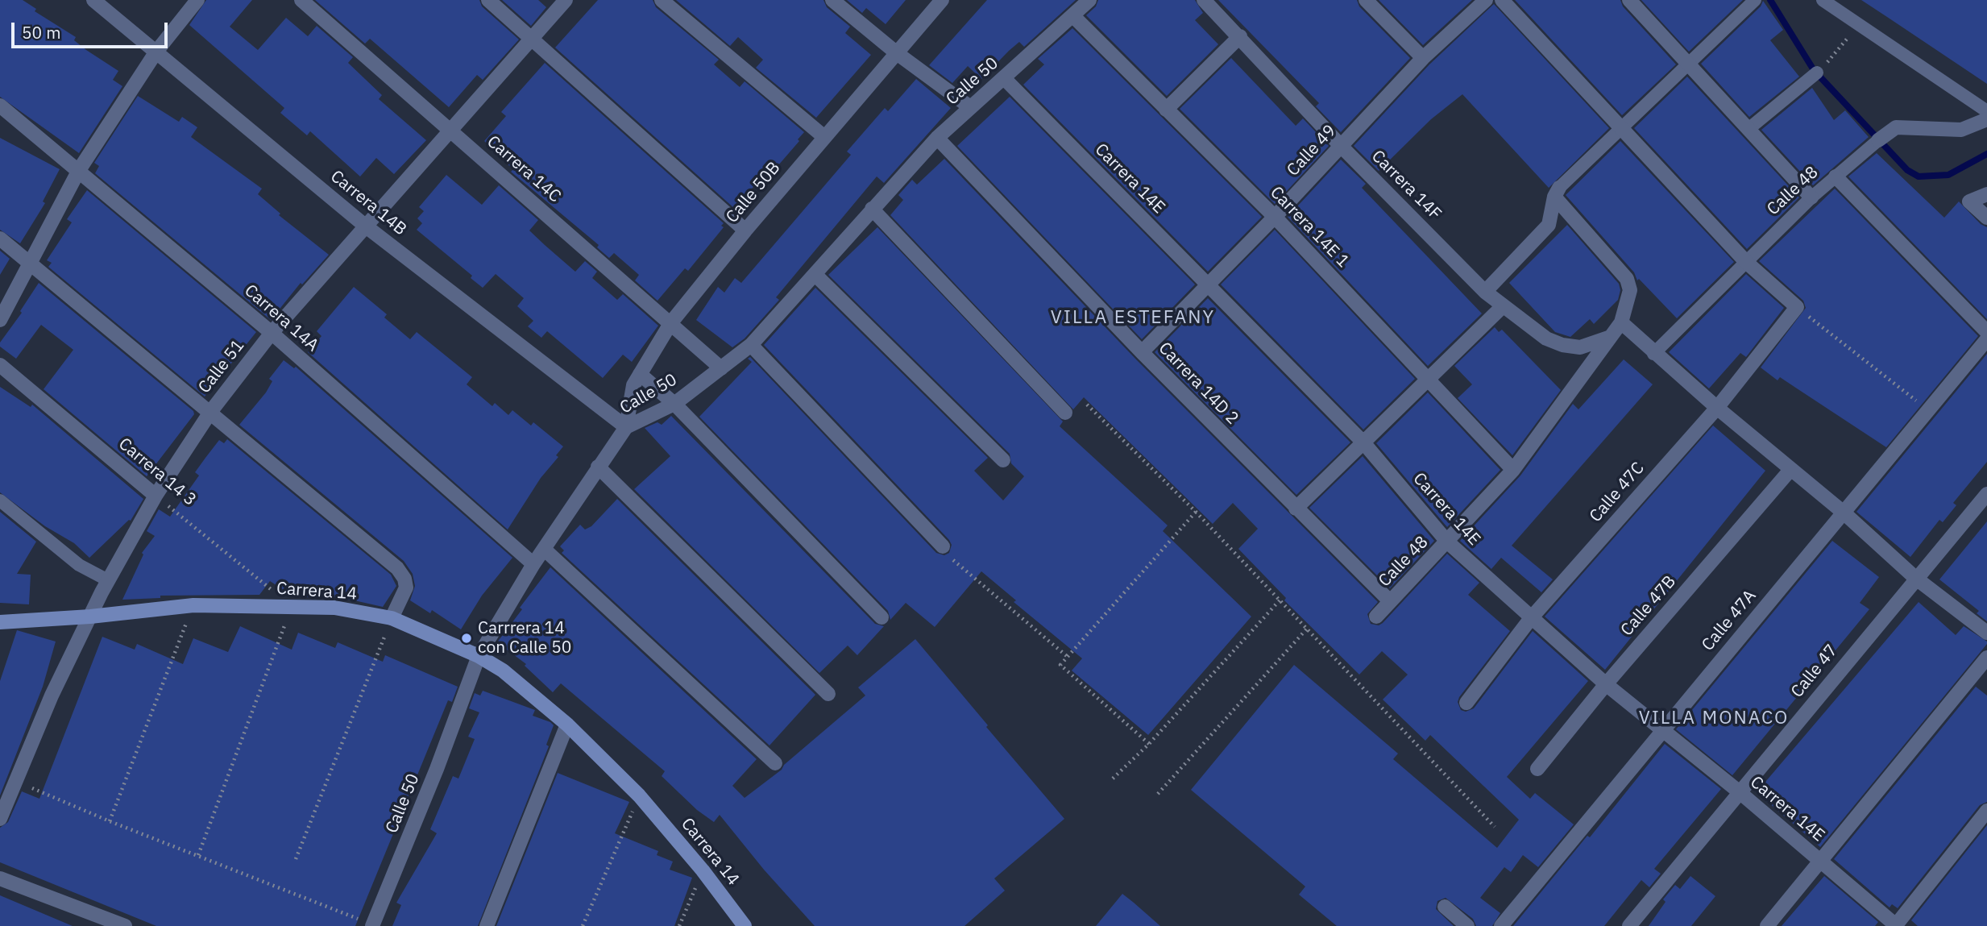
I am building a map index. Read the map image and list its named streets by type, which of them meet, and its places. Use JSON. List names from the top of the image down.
{
  "streets": {
    "main road": ["Carrera 14"],
    "street": [
      "Calle 50",
      "Calle 49",
      "Carrera 14C",
      "Carrera 14E",
      "Carrera 14F",
      "Calle 48",
      "Calle 50B",
      "Carrera 14B",
      "Carrera 14E 1",
      "Carrera 14A",
      "Calle 51",
      "Carrera 14D 2",
      "Carrera 14 3",
      "Calle 47C",
      "Calle 47B",
      "Calle 47A",
      "Calle 47"
    ]
  },
  "crossings": [
    ["Calle 50", "Carrera 14C"],
    ["Calle 50", "Carrera 14E"],
    ["Calle 50", "Calle 50B"],
    ["Calle 50", "Carrera 14B"],
    ["Calle 50", "Carrera 14E 1"],
    ["Calle 50", "Carrera 14A"],
    ["Calle 50", "Carrera 14D 2"],
    ["Calle 50", "Carrera 14"],
    ["Calle 49", "Carrera 14E"],
    ["Calle 49", "Carrera 14F"],
    ["Calle 49", "Carrera 14E 1"],
    ["Calle 49", "Carrera 14D 2"],
    ["Carrera 14C", "Calle 50B"],
    ["Carrera 14C", "Calle 51"],
    ["Carrera 14E", "Calle 48"],
    ["Carrera 14E", "Calle 47C"],
    ["Carrera 14E", "Calle 47B"],
    ["Carrera 14E", "Calle 47A"],
    ["Carrera 14E", "Calle 47"],
    ["Carrera 14F", "Calle 48"],
    ["Calle 48", "Carrera 14E 1"],
    ["Calle 48", "Carrera 14D 2"],
    ["Calle 50B", "Carrera 14B"],
    ["Carrera 14B", "Calle 51"],
    ["Carrera 14A", "Calle 51"],
    ["Calle 51", "Carrera 14 3"],
    ["Calle 51", "Carrera 14"],
    ["Carrera 14 3", "Carrera 14"]
  ],
  "districts": ["VILLA ESTEFANY", "VILLA MONACO"],
  "places": ["Carrrera 14 con Calle 50"],
  "scale_bar": "50 m"
}
